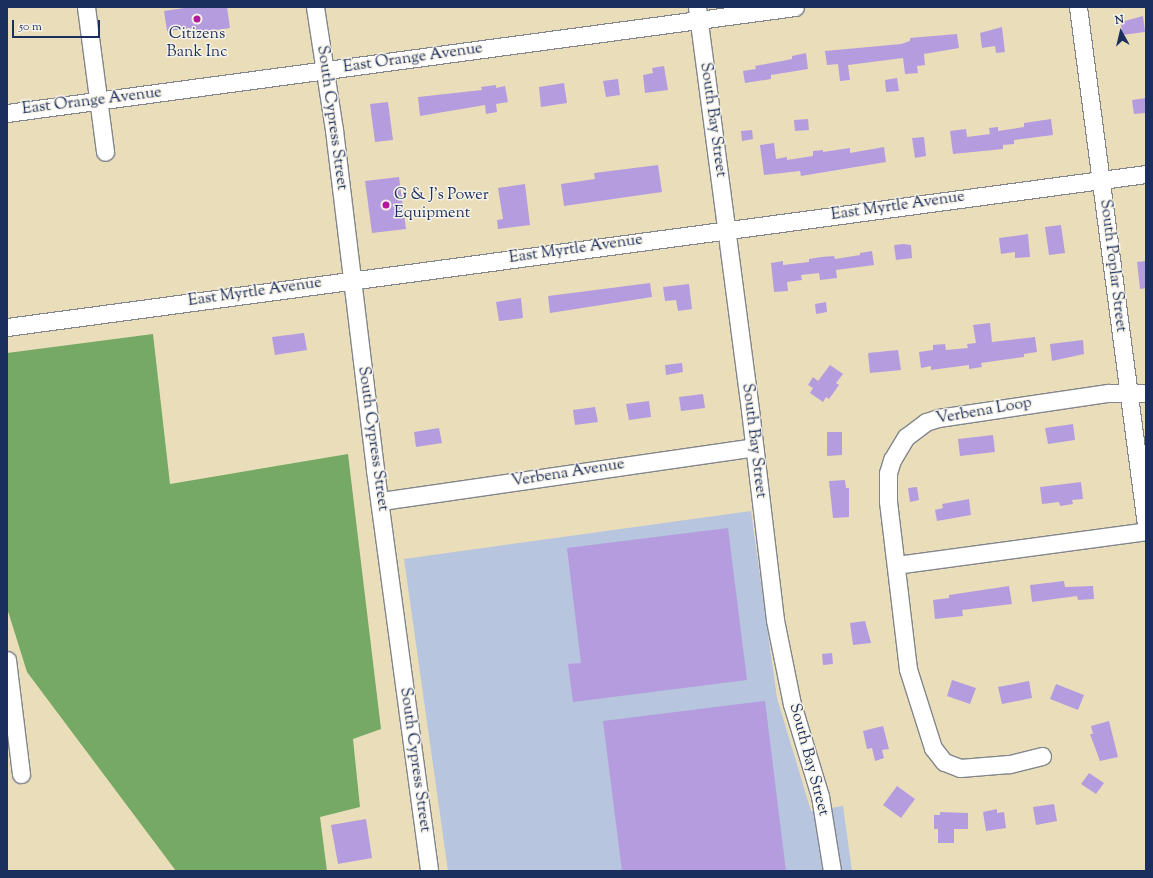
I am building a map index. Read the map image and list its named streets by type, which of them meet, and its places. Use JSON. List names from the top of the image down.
{
  "streets": {
    "street": [
      "East Orange Avenue",
      "South Cypress Street",
      "South Bay Street",
      "East Myrtle Avenue",
      "South Poplar Street",
      "Verbena Loop",
      "Verbena Avenue"
    ]
  },
  "crossings": [
    ["East Orange Avenue", "South Cypress Street"],
    ["East Orange Avenue", "South Bay Street"],
    ["South Cypress Street", "East Myrtle Avenue"],
    ["South Cypress Street", "Verbena Avenue"],
    ["South Bay Street", "East Myrtle Avenue"],
    ["South Bay Street", "Verbena Avenue"],
    ["East Myrtle Avenue", "South Poplar Street"],
    ["South Poplar Street", "Verbena Loop"]
  ],
  "places": ["Citizens Bank Inc", "G & J's Power Equipment"],
  "scale_bar": "50 m",
  "north": "top"
}
